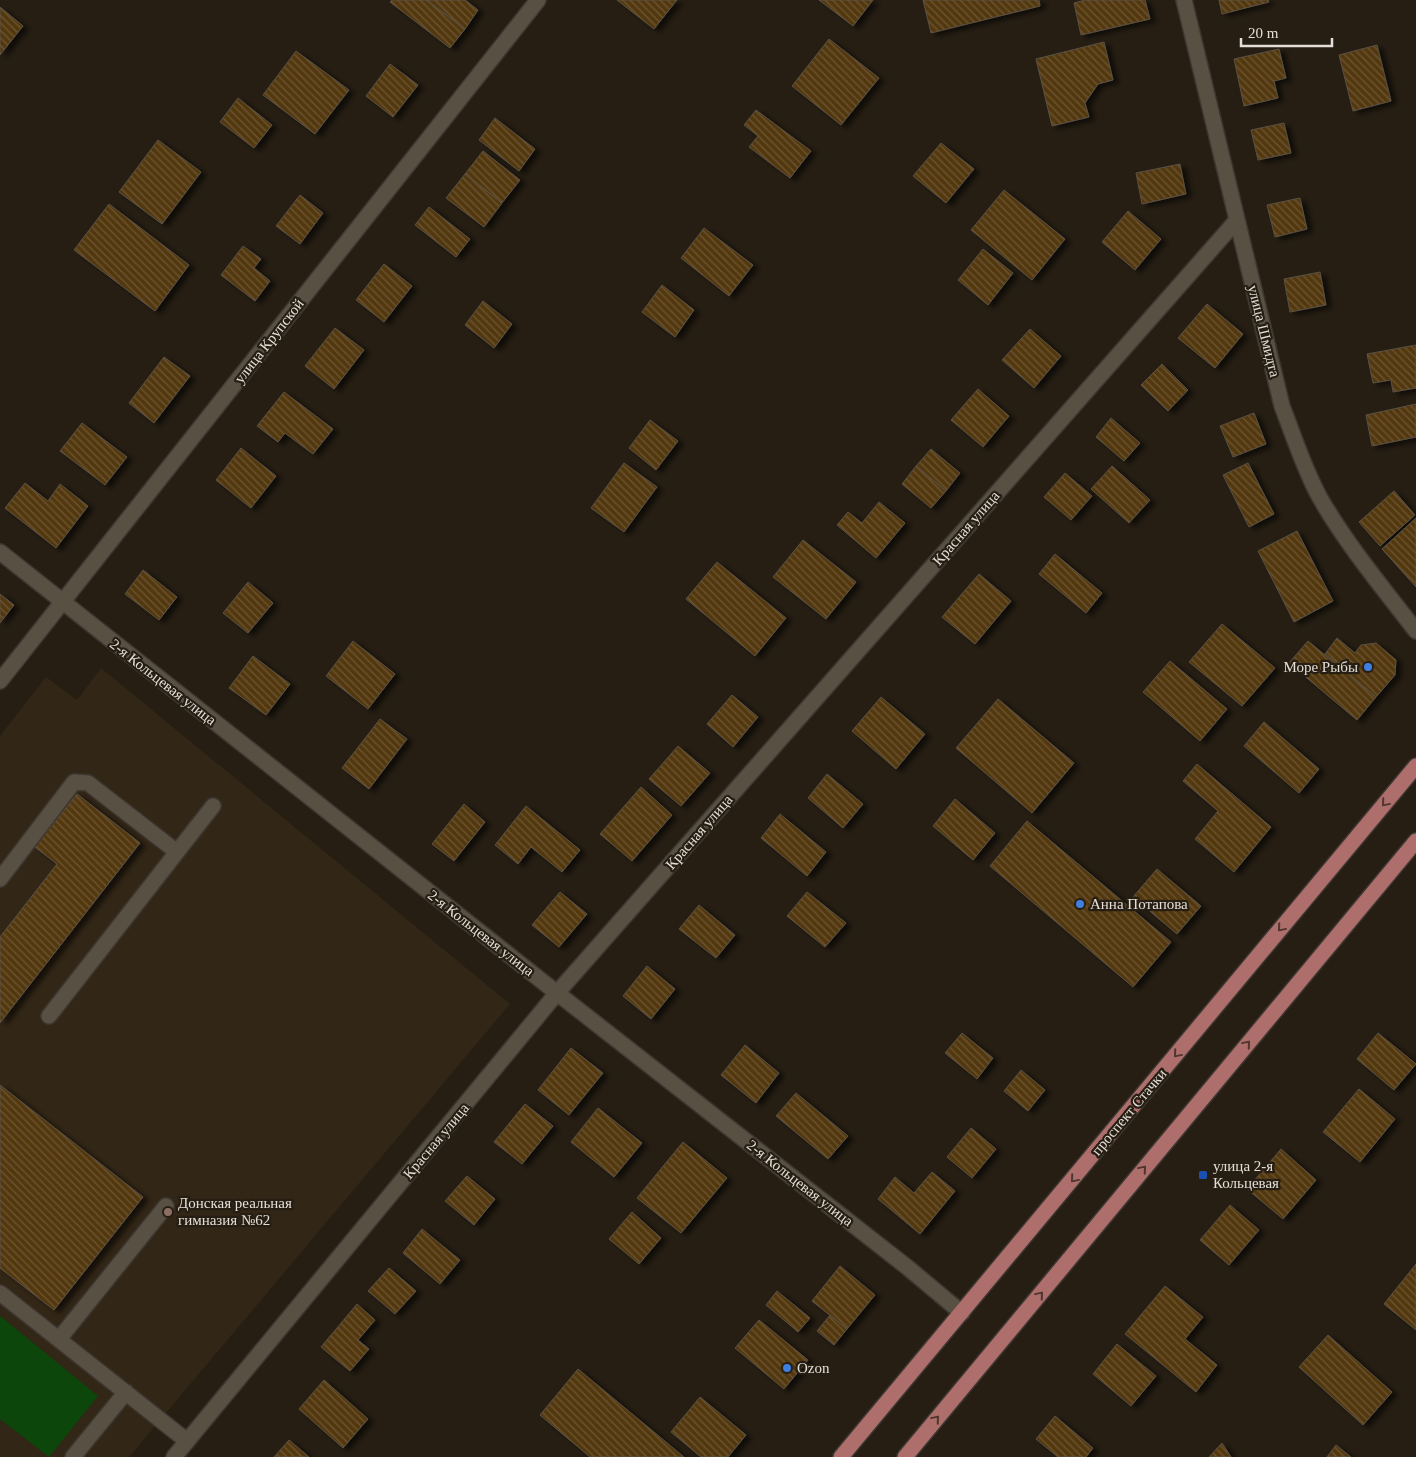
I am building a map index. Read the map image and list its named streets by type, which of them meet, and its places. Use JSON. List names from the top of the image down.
{
  "streets": {
    "main road": ["проспект Стачки"],
    "street": [
      "улица Шмидта",
      "улица Крупской",
      "Красная улица",
      "2-я Кольцевая улица"
    ]
  },
  "crossings": [
    ["улица Шмидта", "Красная улица"],
    ["улица Крупской", "2-я Кольцевая улица"],
    ["Красная улица", "2-я Кольцевая улица"],
    ["2-я Кольцевая улица", "проспект Стачки"]
  ],
  "places": {
    "other": [
      "Море Рыбы",
      "Анна Потапова",
      "Донская реальная гимназия №62",
      "Ozon"
    ],
    "transit": ["улица 2-я Кольцевая"]
  },
  "scale_bar": "20 m"
}
